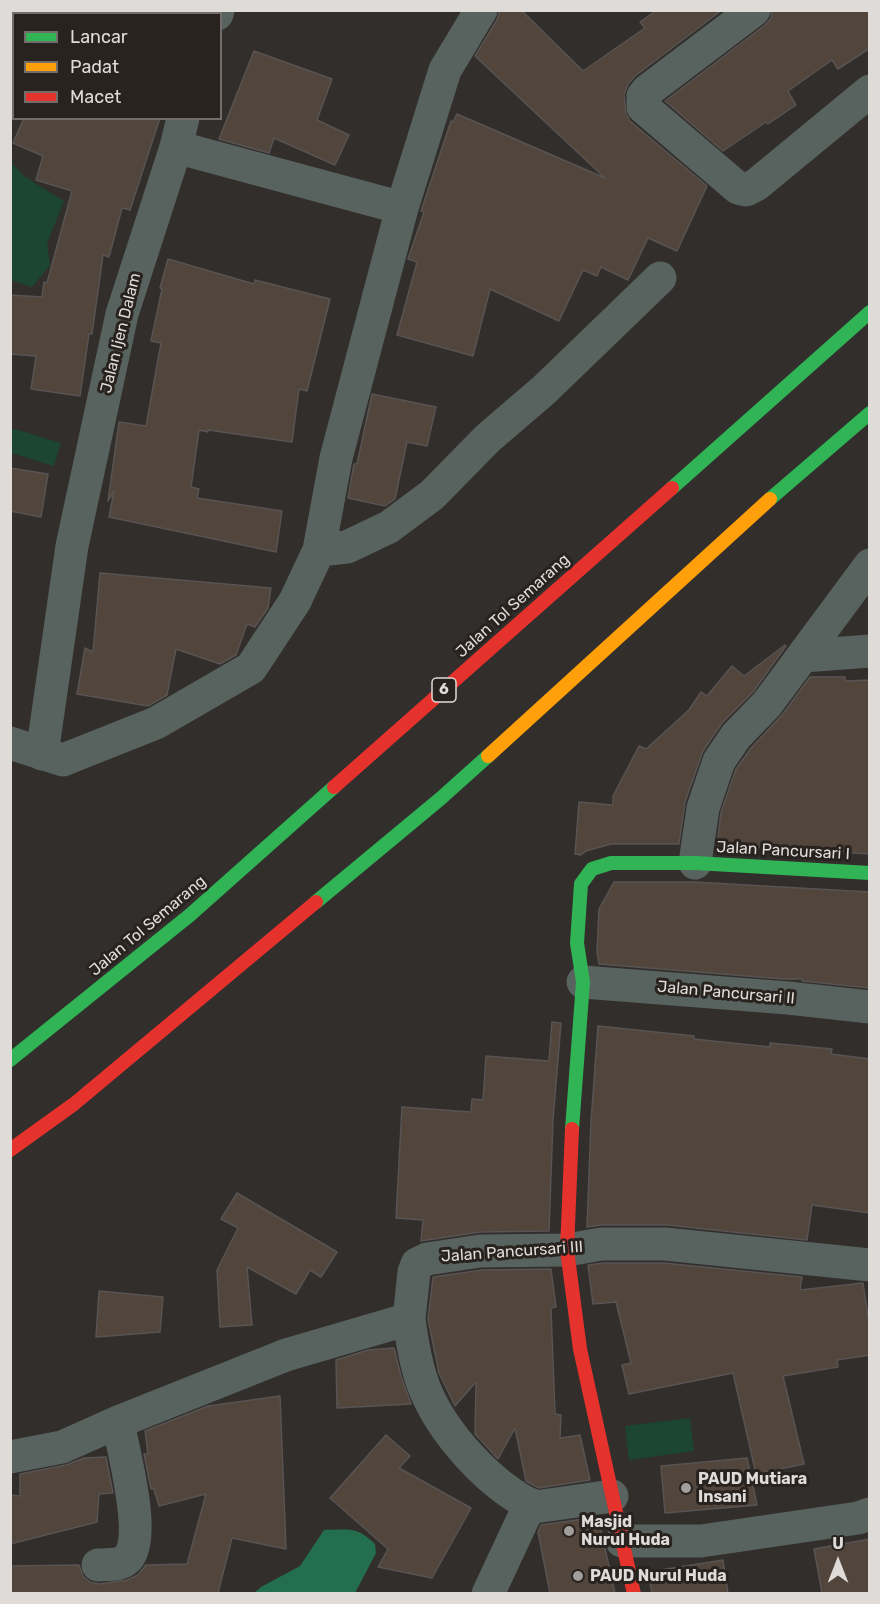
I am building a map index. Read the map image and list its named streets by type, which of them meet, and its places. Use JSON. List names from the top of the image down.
{
  "streets": {
    "main road": ["Jalan Tol Semarang", "6", "Jalan Pancursari I"],
    "street": ["Jalan Ijen Dalam", "Jalan Pancursari II", "Jalan Pancursari III"]
  },
  "crossings": [
    ["Jalan Pancursari I", "Jalan Pancursari II"],
    ["Jalan Pancursari I", "Jalan Pancursari III"]
  ],
  "places": ["PAUD Mutiara Insani", "Masjid Nurul Huda", "PAUD Nurul Huda"],
  "legend": ["Lancar", "Padat", "Macet"],
  "north": "top"
}
